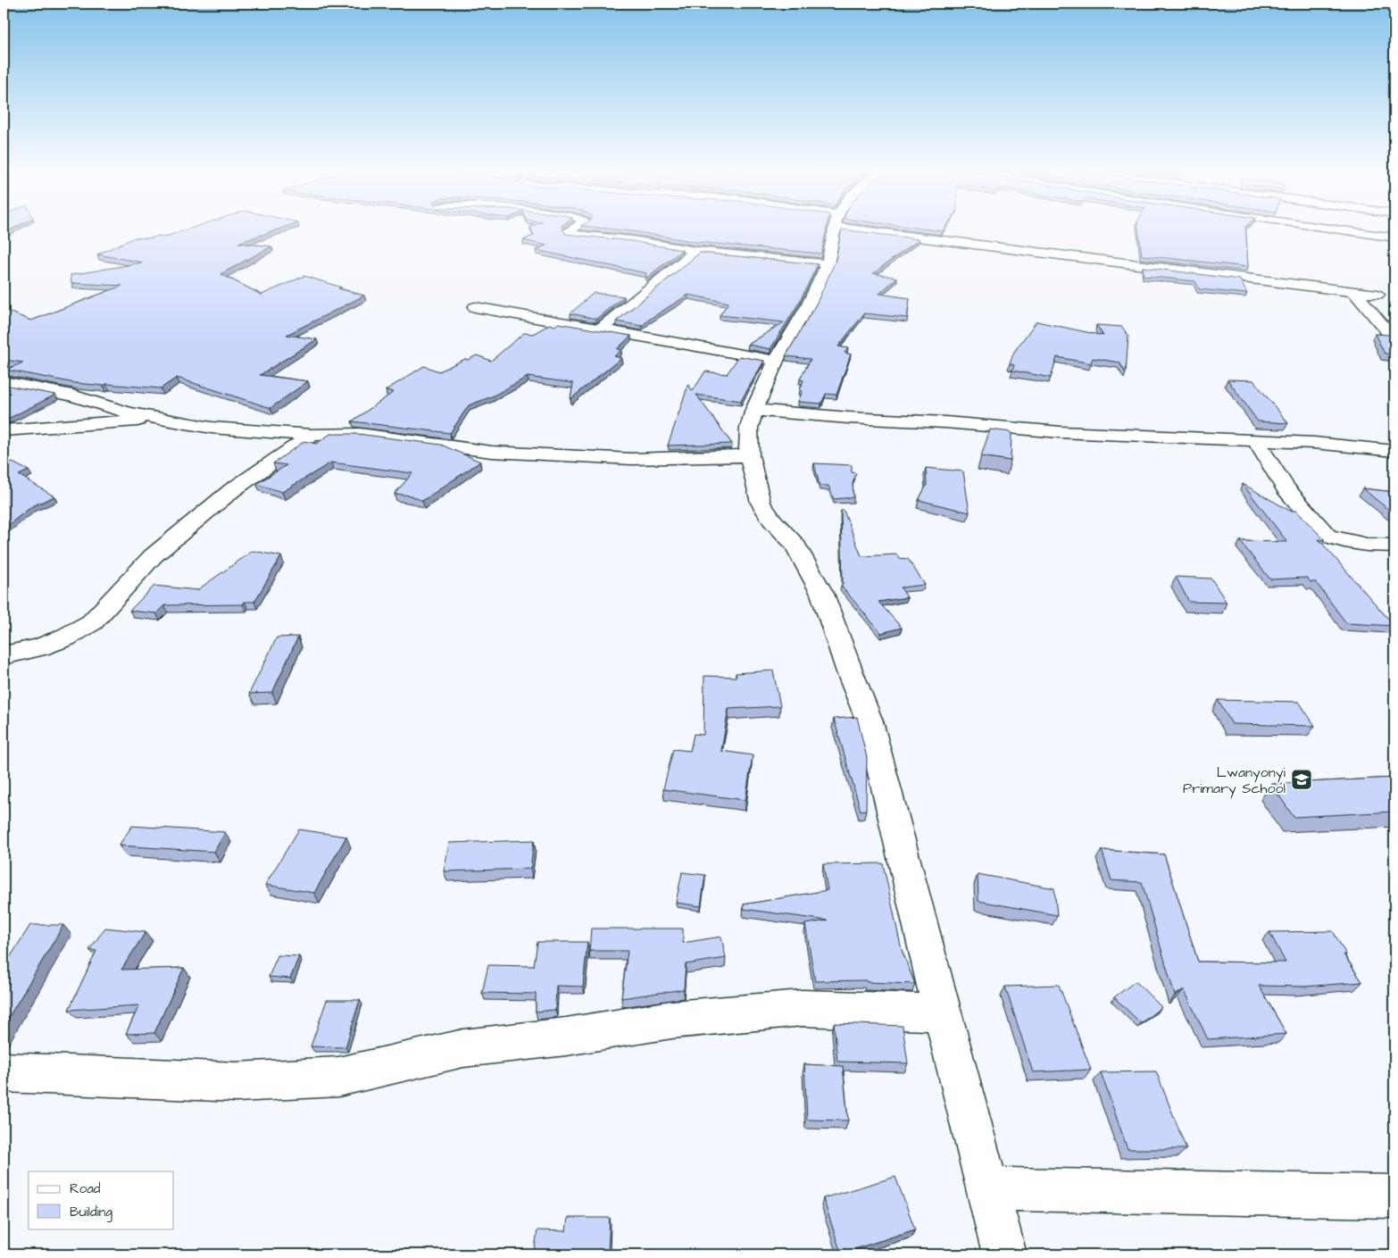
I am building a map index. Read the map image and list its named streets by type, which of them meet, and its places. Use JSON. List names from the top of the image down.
{
  "places": {
    "school or university": ["Lwanyonyi Primary School"]
  },
  "legend": ["Road", "Building"]
}
